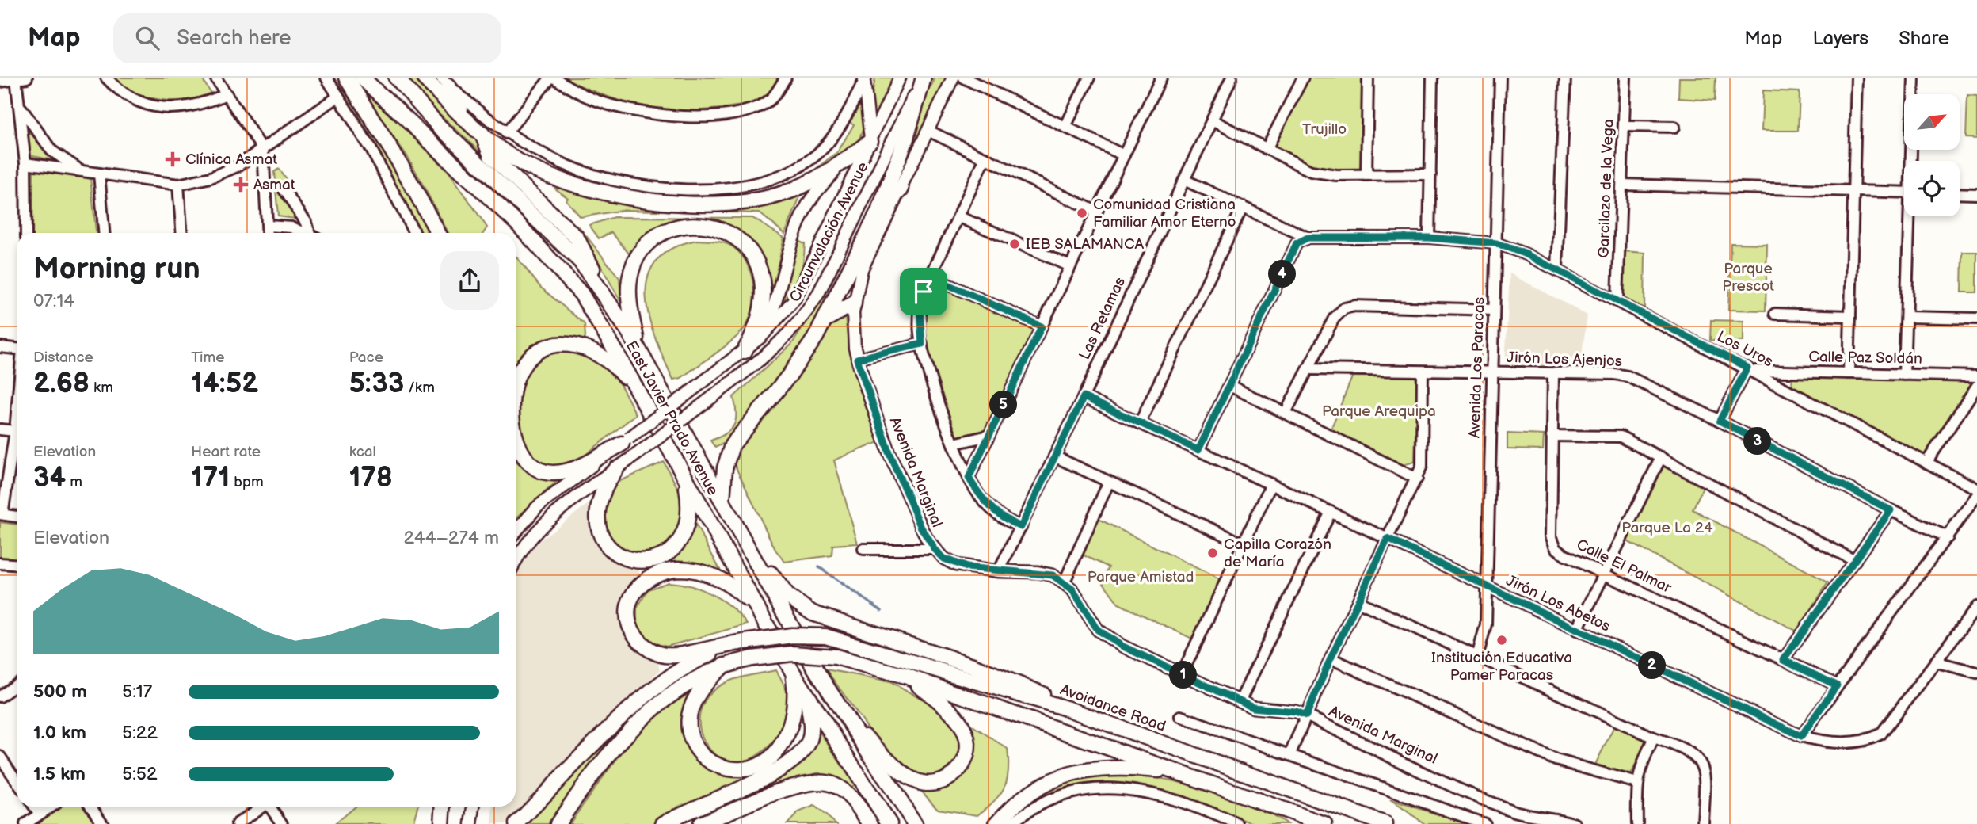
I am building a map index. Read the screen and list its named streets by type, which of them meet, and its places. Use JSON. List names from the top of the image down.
{
  "streets": {
    "highway": ["East Javier Prado Avenue", "Avoidance Road"],
    "main road": ["Circunvalación Avenue", "Avenida Marginal"],
    "street": [
      "Garcilazo de la Vega",
      "Las Retamas",
      "Los Uros",
      "Calle Paz Soldán",
      "Jirón Los Ajenjos",
      "Avenida Los Paracas",
      "Calle El Palmar",
      "Jirón Los Abetos"
    ]
  },
  "crossings": [
    ["Garcilazo de la Vega", "Los Uros"],
    ["Las Retamas", "Avenida Marginal"],
    ["Las Retamas", "Jirón Los Abetos"],
    ["Los Uros", "Calle Paz Soldán"],
    ["Los Uros", "Avenida Los Paracas"],
    ["Jirón Los Ajenjos", "Avenida Los Paracas"],
    ["Jirón Los Ajenjos", "Calle El Palmar"],
    ["Avenida Los Paracas", "Jirón Los Abetos"]
  ],
  "parks": [
    "Trujillo",
    "Parque Prescot",
    "Parque Arequipa",
    "Parque La 24",
    "Parque Amistad"
  ],
  "places": {
    "health": ["Clínica Asmat", "Asmat"],
    "other": [
      "Comunidad Cristiana Familiar Amor Eterno",
      "IEB SALAMANCA",
      "Capilla Corazón de María",
      "Institución Educativa Pamer Paracas"
    ]
  },
  "north": "top right",
  "page": {
    "header": "Map",
    "search": "Search here",
    "nav": ["Map", "Layers", "Share"],
    "heading": ["Morning run", "07:14"],
    "pins": [
      "4",
      "5",
      "3",
      "2",
      "1"
    ],
    "stats": [
      ["Distance", "2.68 km"],
      ["Time", "14:52"],
      ["Pace", "5:33 /km"],
      ["Elevation", "34 m"],
      ["Heart rate", "171 bpm"],
      ["kcal", "178"]
    ],
    "chart": ["Elevation", "244–274 m"],
    "list": [
      {
        "name": "500 m",
        "note": "5:17"
      },
      {
        "name": "1.0 km",
        "note": "5:22"
      },
      {
        "name": "1.5 km",
        "note": "5:52"
      }
    ]
  }
}
